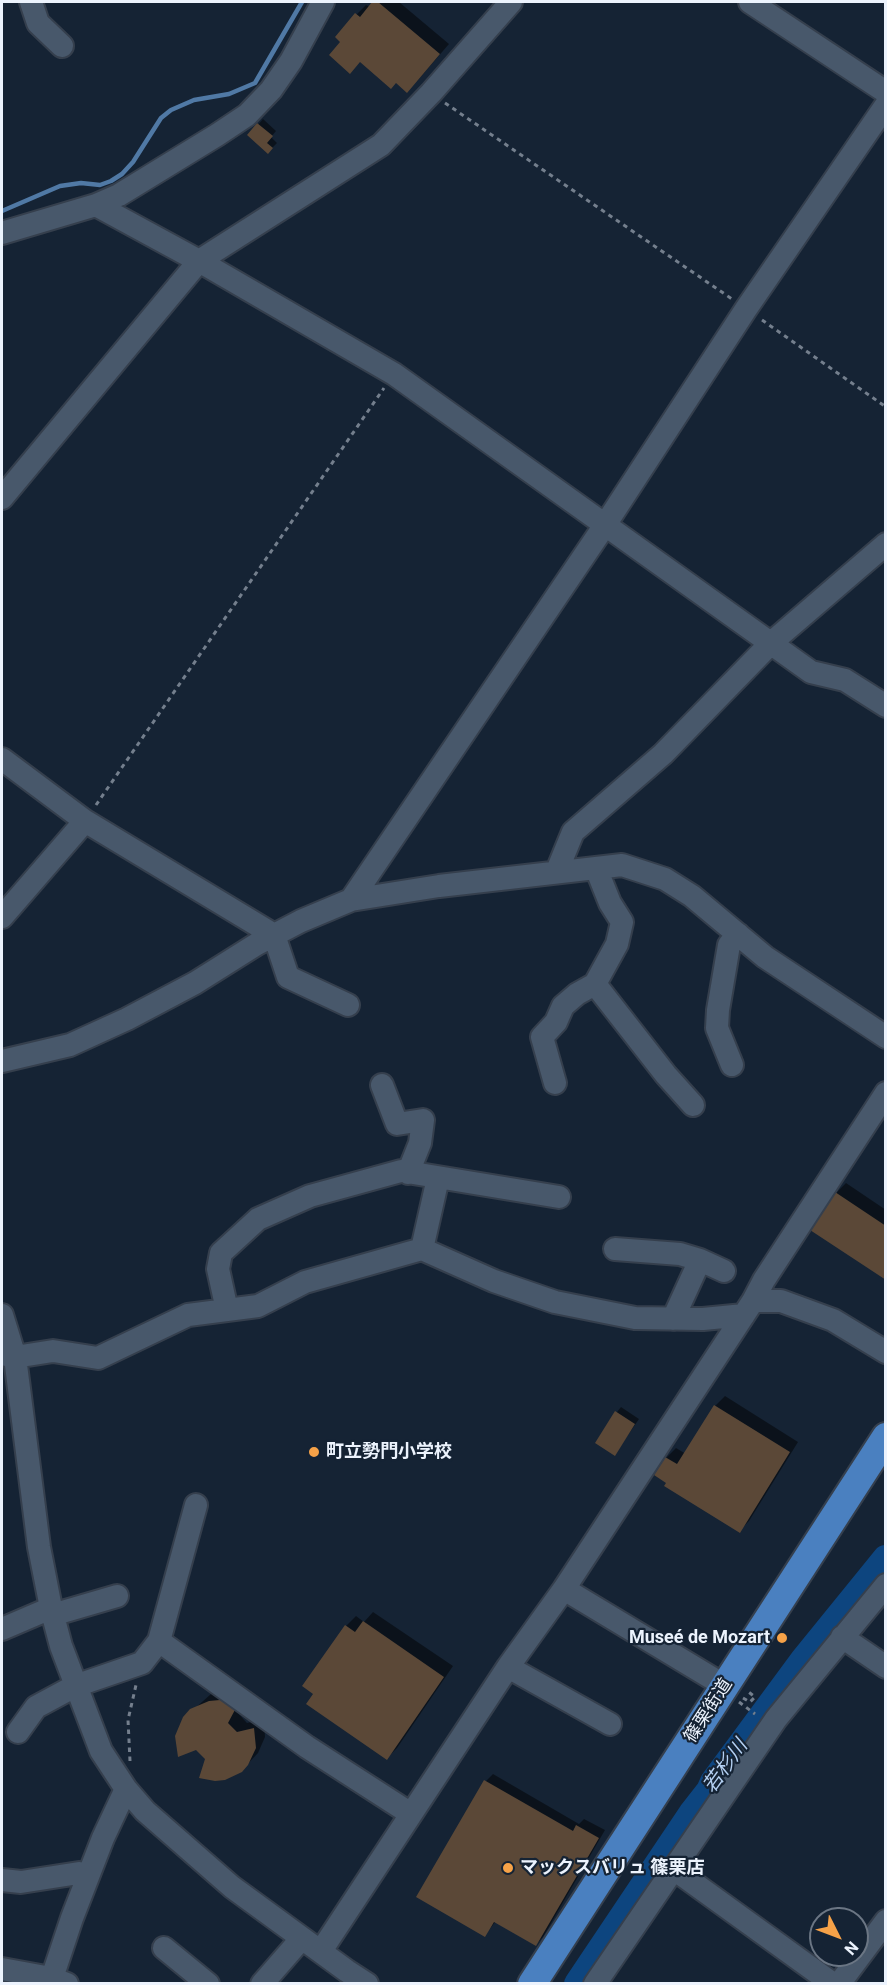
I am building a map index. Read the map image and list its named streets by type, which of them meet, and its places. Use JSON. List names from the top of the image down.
{
  "streets": {
    "main road": ["篠栗街道"]
  },
  "water": ["若杉川"],
  "places": ["町立勢門小学校", "Museé de Mozart", "マックスバリュ 篠栗店"],
  "north": "bottom right"
}
